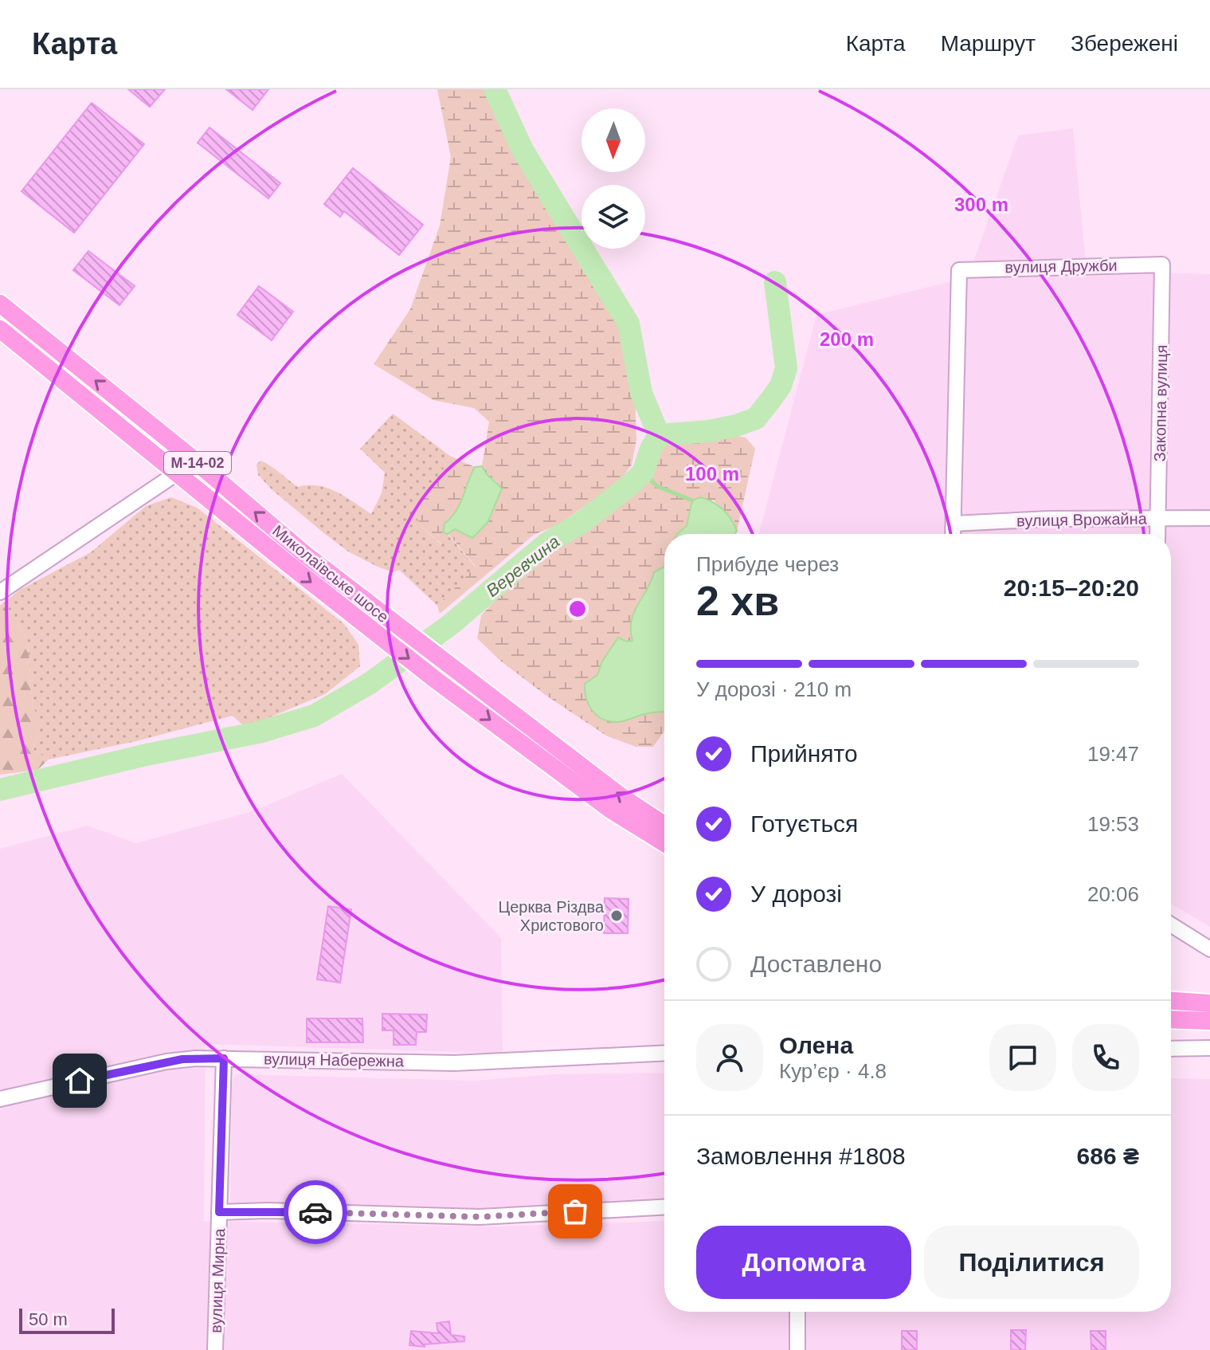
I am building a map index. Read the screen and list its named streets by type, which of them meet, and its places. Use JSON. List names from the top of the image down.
{
  "streets": {
    "main road": ["М-14-02", "Миколаївське шосе"],
    "street": [
      "вулиця Дружби",
      "Закопна вулиця",
      "вулиця Врожайна",
      "вулиця Набережна",
      "вулиця Мирна"
    ]
  },
  "crossings": [
    ["вулиця Дружби", "Закопна вулиця"],
    ["вулиця Дружби", "вулиця Врожайна"],
    ["Закопна вулиця", "вулиця Врожайна"],
    ["вулиця Набережна", "вулиця Мирна"]
  ],
  "water": ["Веревчина"],
  "places": ["Церква Різдва Христового"],
  "scale_bar": "50 m",
  "north": "bottom",
  "page": {
    "header": "Карта",
    "nav": ["Карта", "Маршрут", "Збережені"],
    "heading": ["2 хв", "Прибуде через", "20:15–20:20"],
    "panel": [
      "Олена",
      "Кур’єр · 4.8",
      "Замовлення #1808",
      "686 ₴"
    ],
    "bar": "У дорозі · 210 m",
    "list": [
      ["Прийнято", "19:47"],
      ["Готується", "19:53"],
      ["У дорозі", "20:06"],
      "Доставлено"
    ],
    "buttons": ["Допомога", "Поділитися"],
    "scale": "50 m"
  },
  "rings": ["300 m", "200 m", "100 m"]
}
